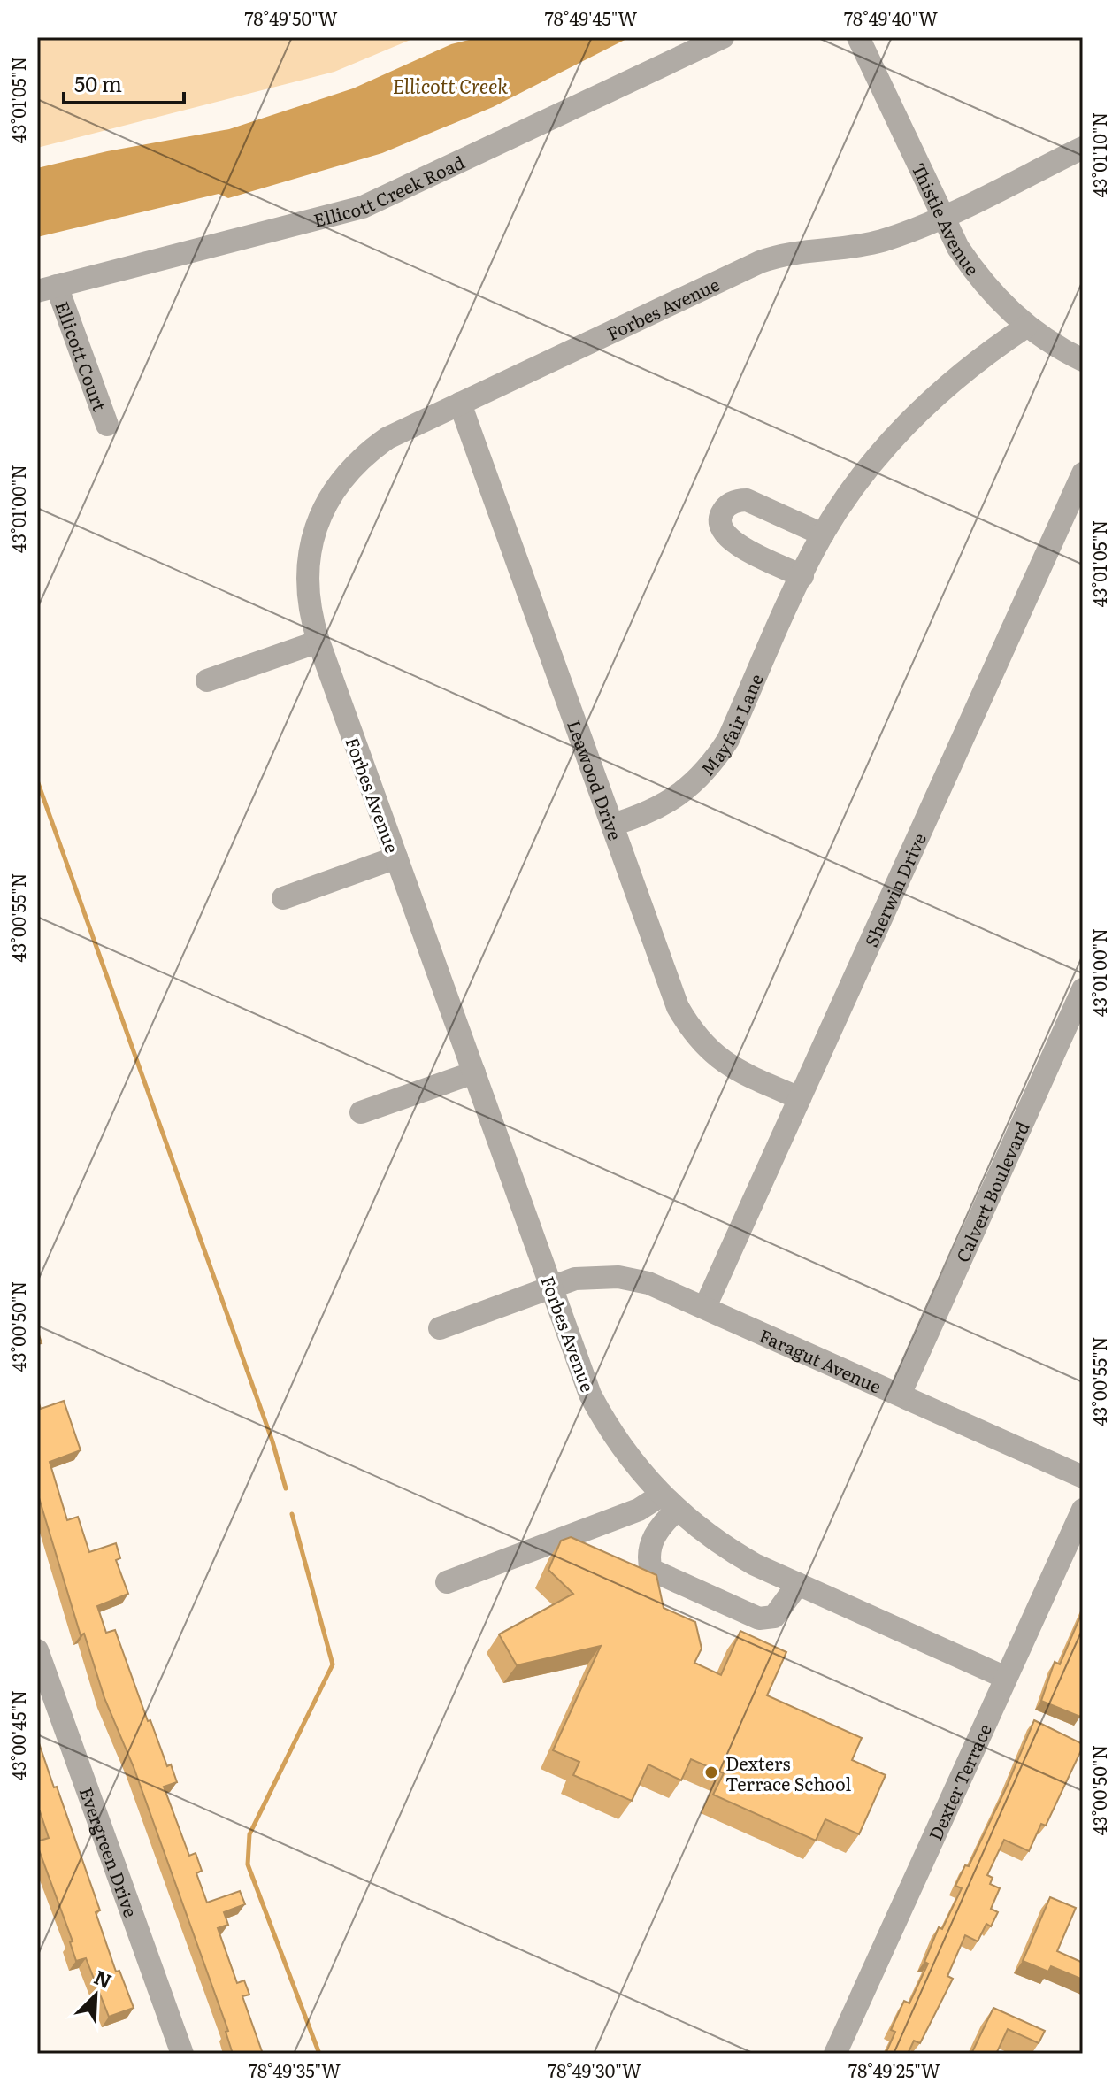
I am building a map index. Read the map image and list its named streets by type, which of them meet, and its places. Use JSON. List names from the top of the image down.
{
  "streets": {
    "street": [
      "Ellicott Creek Road",
      "Thistle Avenue",
      "Forbes Avenue",
      "Ellicott Court",
      "Mayfair Lane",
      "Leawood Drive",
      "Sherwin Drive",
      "Calvert Boulevard",
      "Faragut Avenue",
      "Dexter Terrace",
      "Evergreen Drive"
    ]
  },
  "crossings": [
    ["Ellicott Creek Road", "Ellicott Court"],
    ["Thistle Avenue", "Forbes Avenue"],
    ["Thistle Avenue", "Mayfair Lane"],
    ["Forbes Avenue", "Leawood Drive"],
    ["Forbes Avenue", "Faragut Avenue"],
    ["Forbes Avenue", "Dexter Terrace"],
    ["Mayfair Lane", "Leawood Drive"],
    ["Leawood Drive", "Sherwin Drive"],
    ["Sherwin Drive", "Faragut Avenue"],
    ["Calvert Boulevard", "Faragut Avenue"]
  ],
  "water": ["Ellicott Creek"],
  "places": ["Dexters Terrace School"],
  "scale_bar": "50 m",
  "north": "top right",
  "coordinates": [
    "78°49'50\"W",
    "78°49'45\"W",
    "78°49'40\"W",
    "43°01'05\"N",
    "43°01'10\"N",
    "43°01'00\"N",
    "43°00'55\"N",
    "43°00'50\"N",
    "43°00'45\"N",
    "78°49'35\"W",
    "78°49'30\"W",
    "78°49'25\"W"
  ]
}
